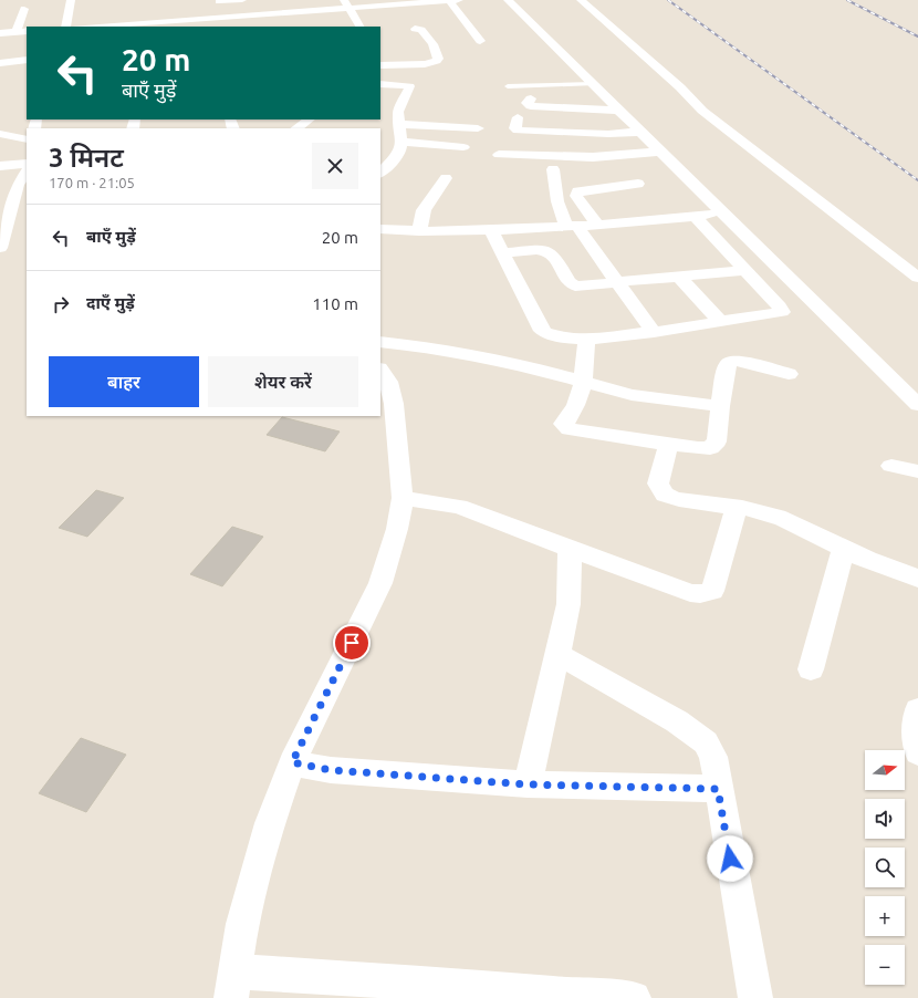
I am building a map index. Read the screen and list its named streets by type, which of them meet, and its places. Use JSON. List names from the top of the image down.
{
  "north": "right",
  "page": {
    "turn": ["20 m", "बाएँ मुड़ें"],
    "heading": ["3 मिनट", "170 m · 21:05"],
    "list": [
      {
        "name": "बाएँ मुड़ें",
        "value": "20 m"
      },
      {
        "name": "दाएँ मुड़ें",
        "value": "110 m"
      }
    ],
    "buttons": ["बाहर", "शेयर करें"],
    "map_buttons": ["+", "−"]
  }
}
